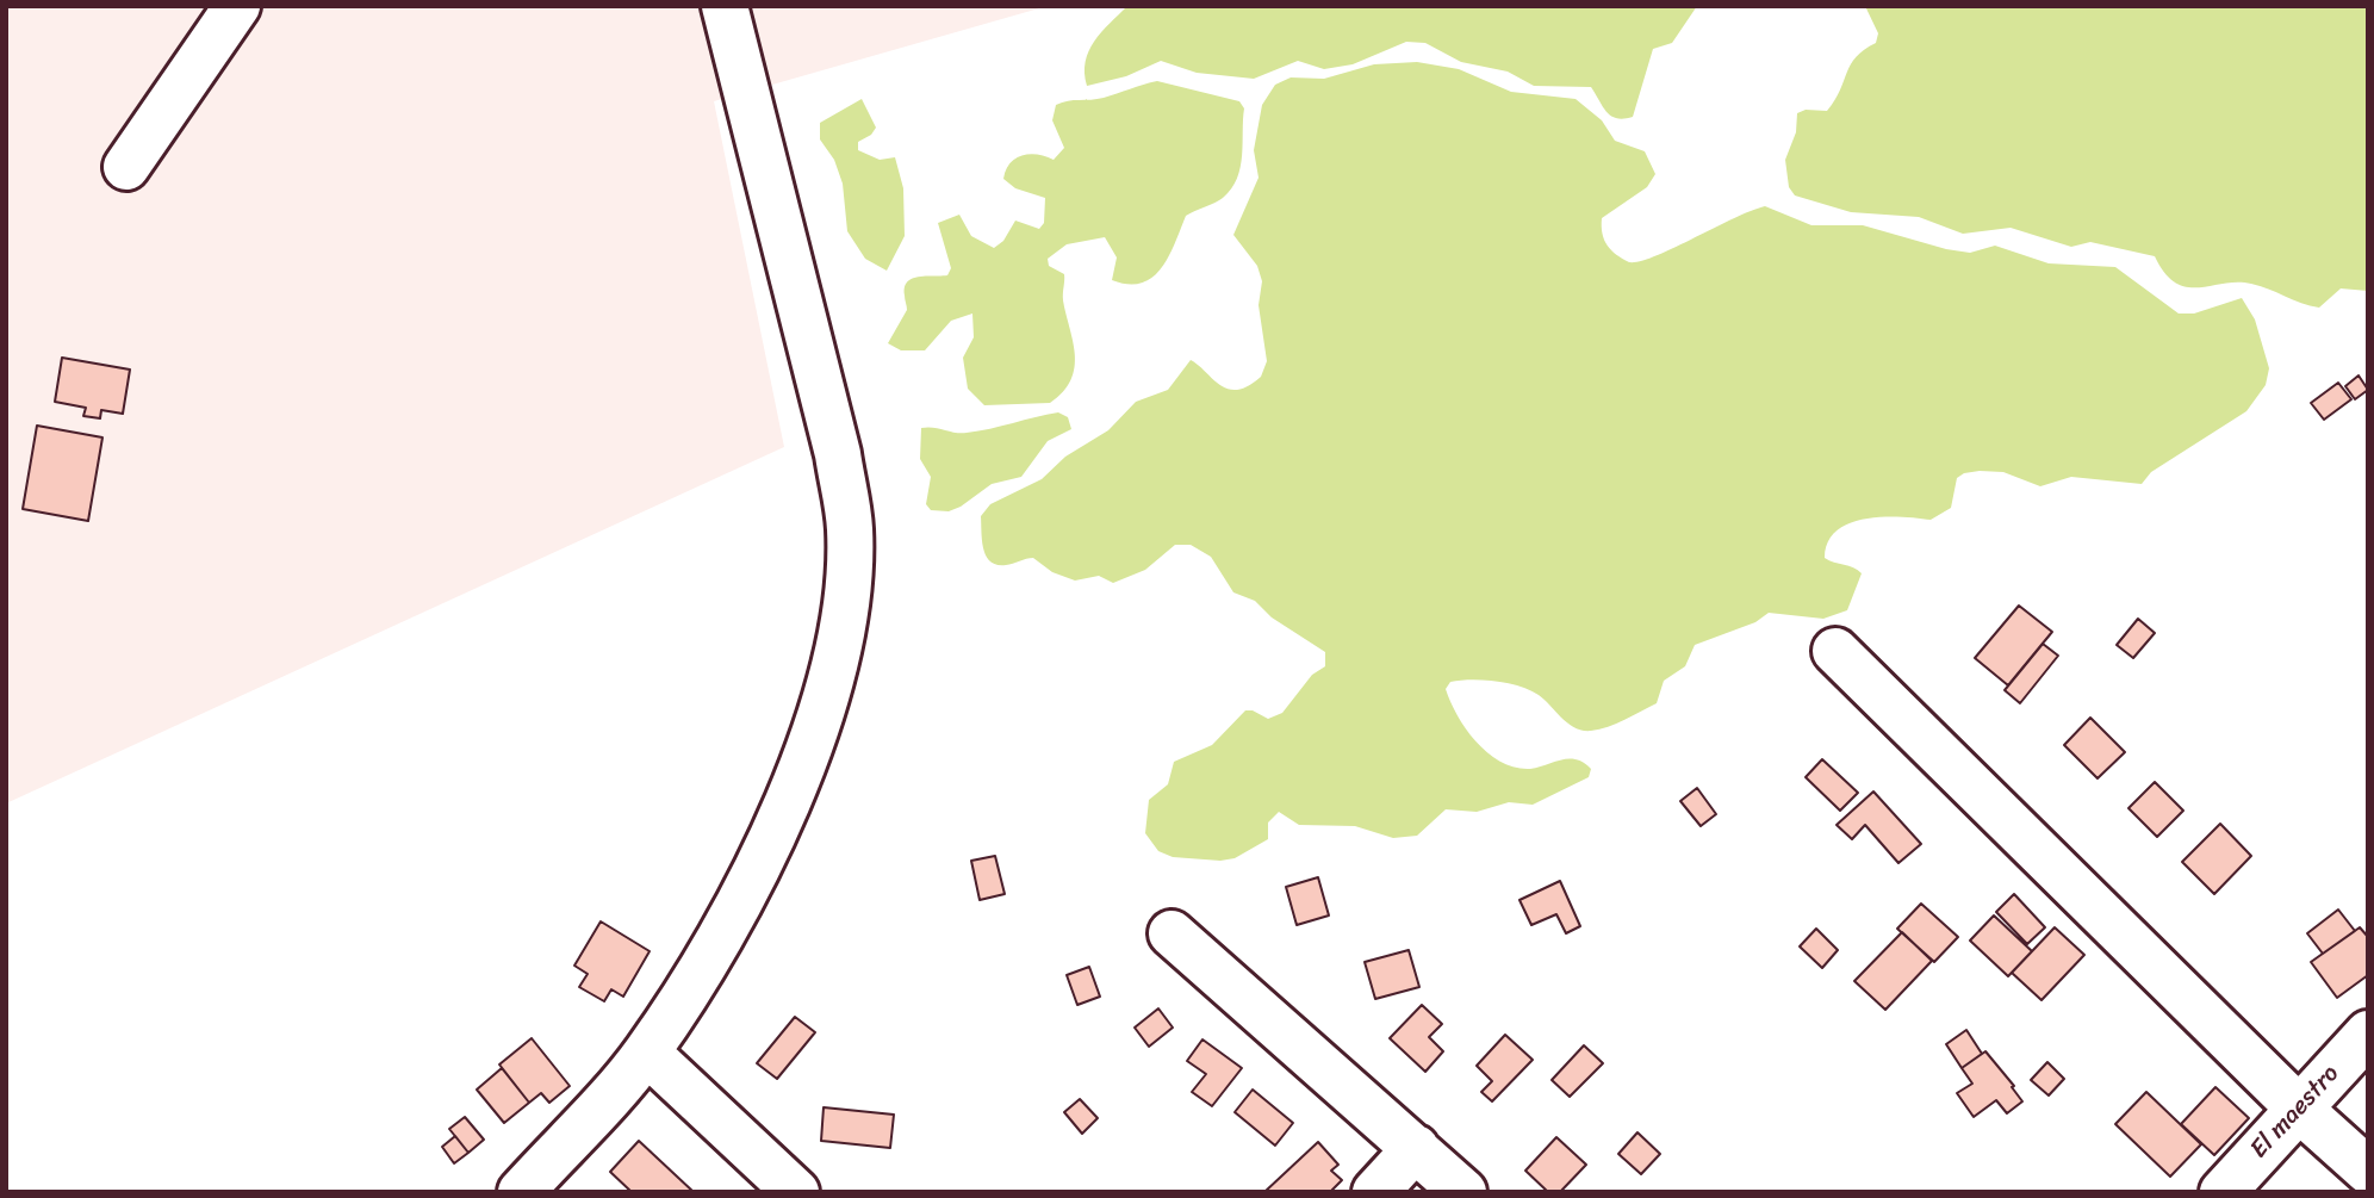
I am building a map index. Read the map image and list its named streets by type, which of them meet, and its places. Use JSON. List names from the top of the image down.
{
  "streets": {
    "street": ["El maestro"]
  }
}
